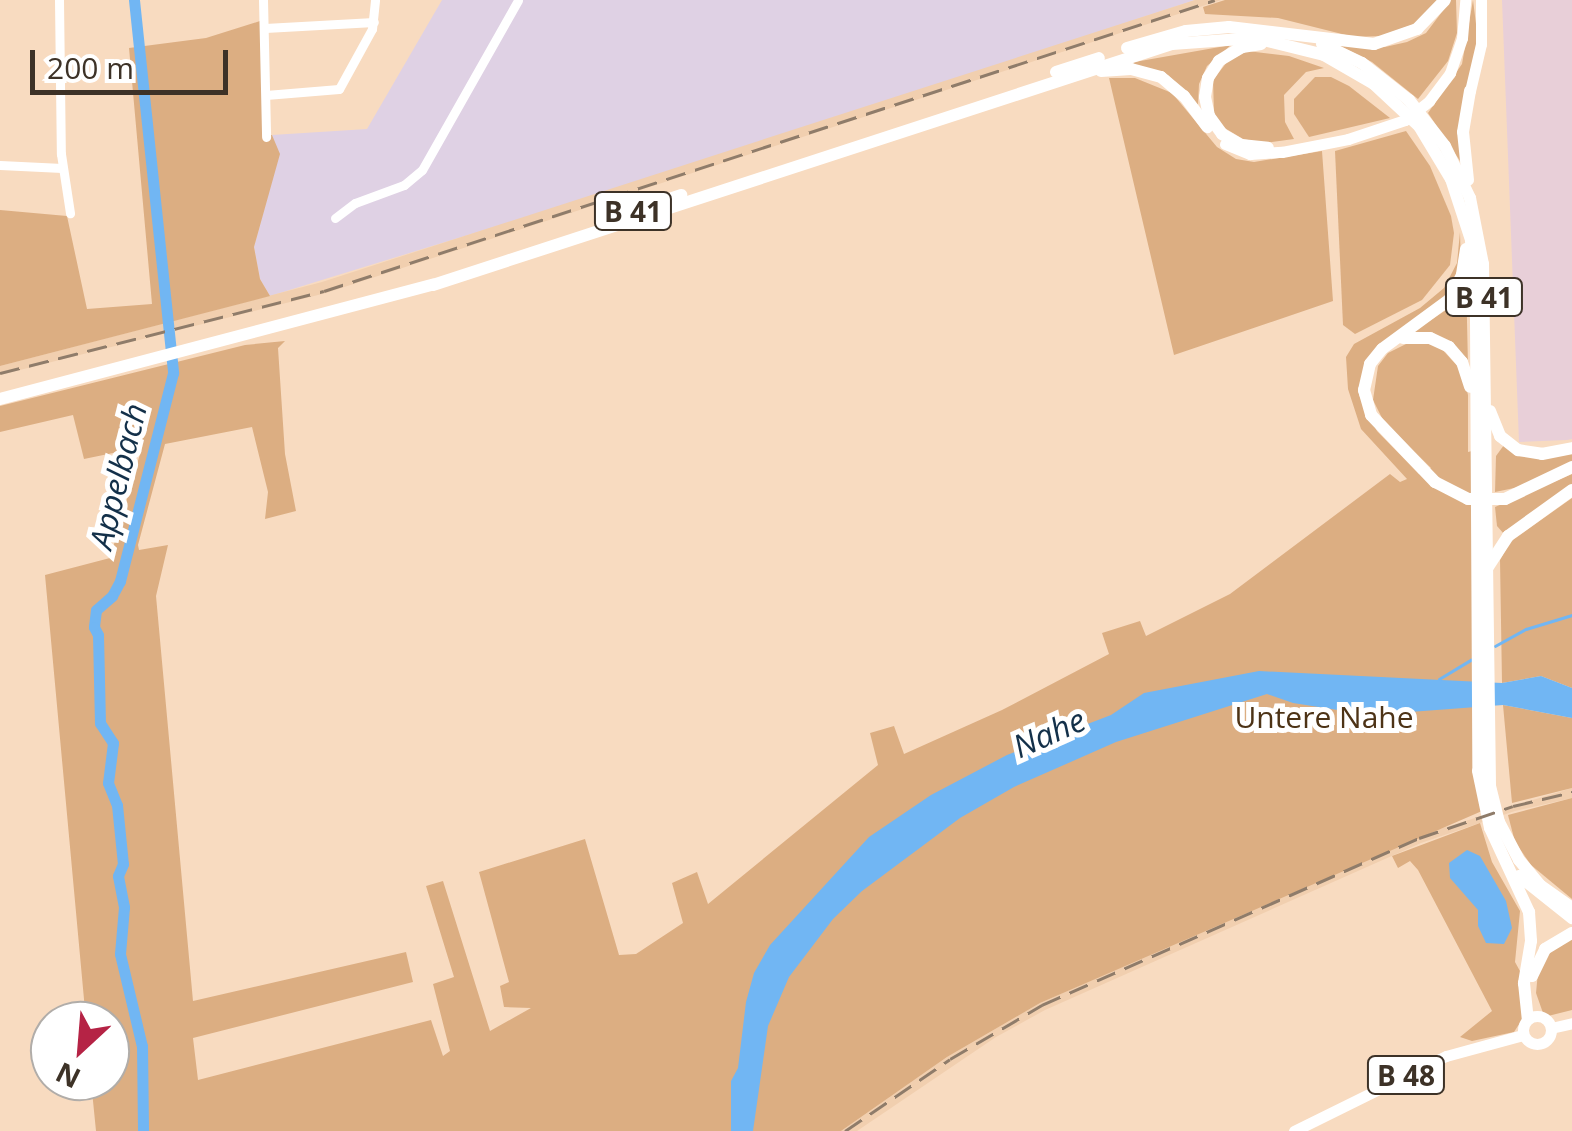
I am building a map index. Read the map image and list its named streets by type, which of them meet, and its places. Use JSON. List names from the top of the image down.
{
  "streets": {
    "highway": ["B 41"],
    "main road": ["B 48"]
  },
  "water": ["Appelbach", "Nahe"],
  "parks": ["Untere Nahe"],
  "scale_bar": "200 m",
  "north": "bottom left"
}
